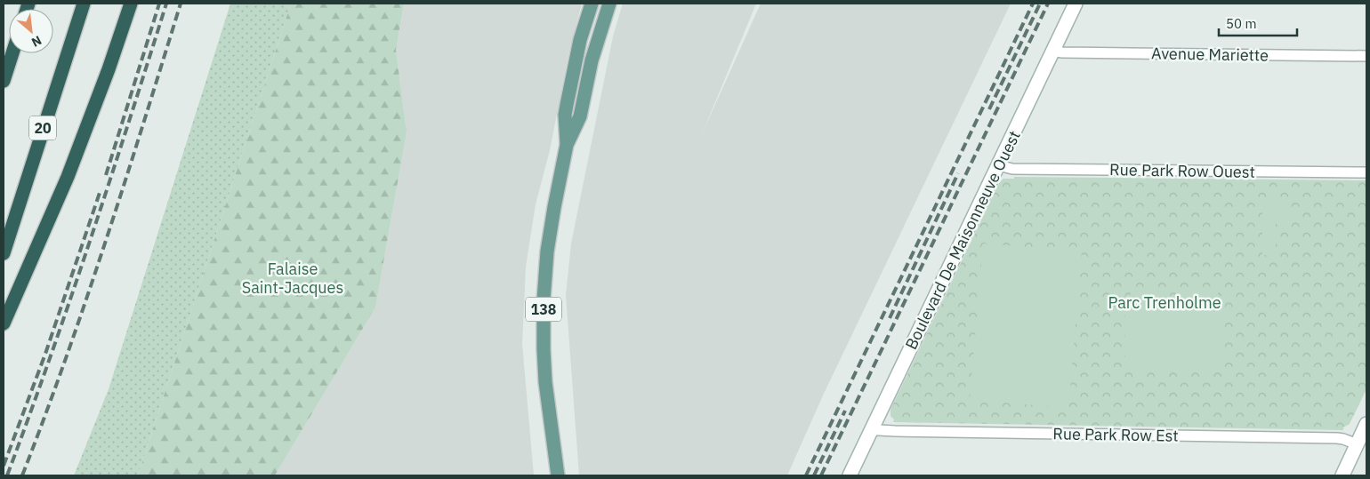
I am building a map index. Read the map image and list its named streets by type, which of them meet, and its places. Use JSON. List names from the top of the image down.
{
  "streets": {
    "highway": ["20"],
    "main road": ["138"],
    "street": [
      "Avenue Mariette",
      "Rue Park Row Ouest",
      "Boulevard De Maisonneuve Ouest",
      "Rue Park Row Est"
    ]
  },
  "crossings": [
    ["Avenue Mariette", "Boulevard De Maisonneuve Ouest"],
    ["Rue Park Row Ouest", "Boulevard De Maisonneuve Ouest"],
    ["Boulevard De Maisonneuve Ouest", "Rue Park Row Est"]
  ],
  "parks": ["Falaise Saint-Jacques", "Parc Trenholme"],
  "scale_bar": "50 m",
  "north": "bottom right"
}
